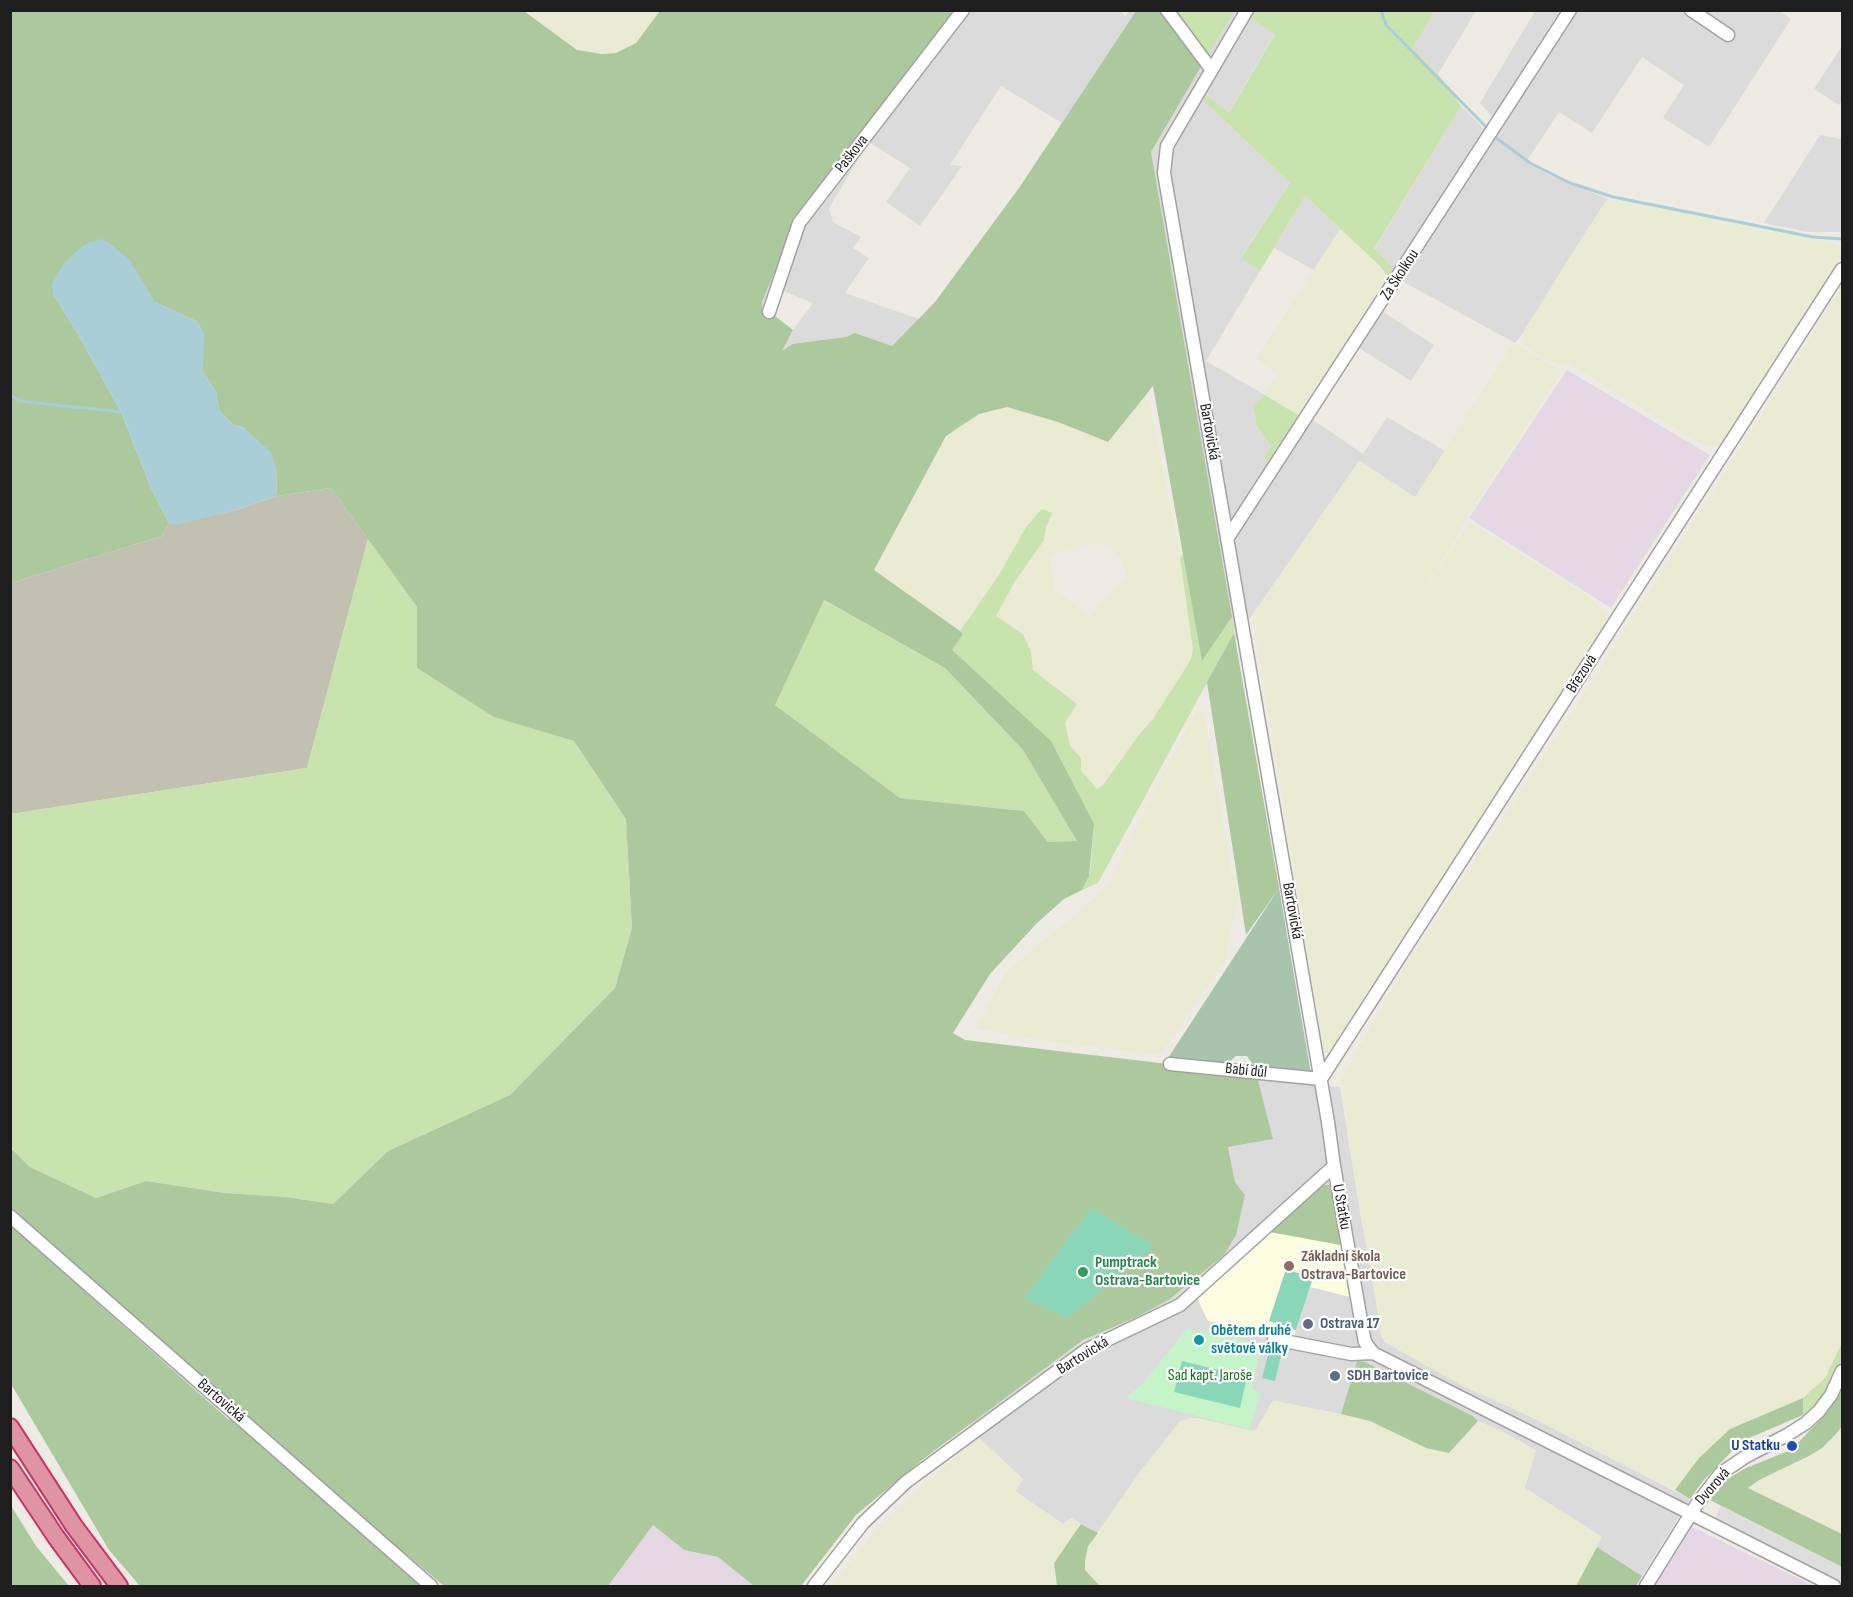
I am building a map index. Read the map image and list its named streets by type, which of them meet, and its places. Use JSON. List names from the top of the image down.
{
  "streets": {
    "street": [
      "Paškova",
      "Za Školkou",
      "Bartovická",
      "Březová",
      "Babí důl",
      "U Statku",
      "Dvorová"
    ]
  },
  "crossings": [
    ["Za Školkou", "Bartovická"],
    ["Bartovická", "Březová"],
    ["Bartovická", "Babí důl"],
    ["Bartovická", "U Statku"],
    ["Březová", "Babí důl"]
  ],
  "parks": ["Sad kapt. Jaroše"],
  "places": [
    "Základní škola Ostrava-Bartovice",
    "Pumptrack Ostrava-Bartovice",
    "Ostrava 17",
    "Obětem druhé světové války",
    "SDH Bartovice",
    "U Statku"
  ]
}
